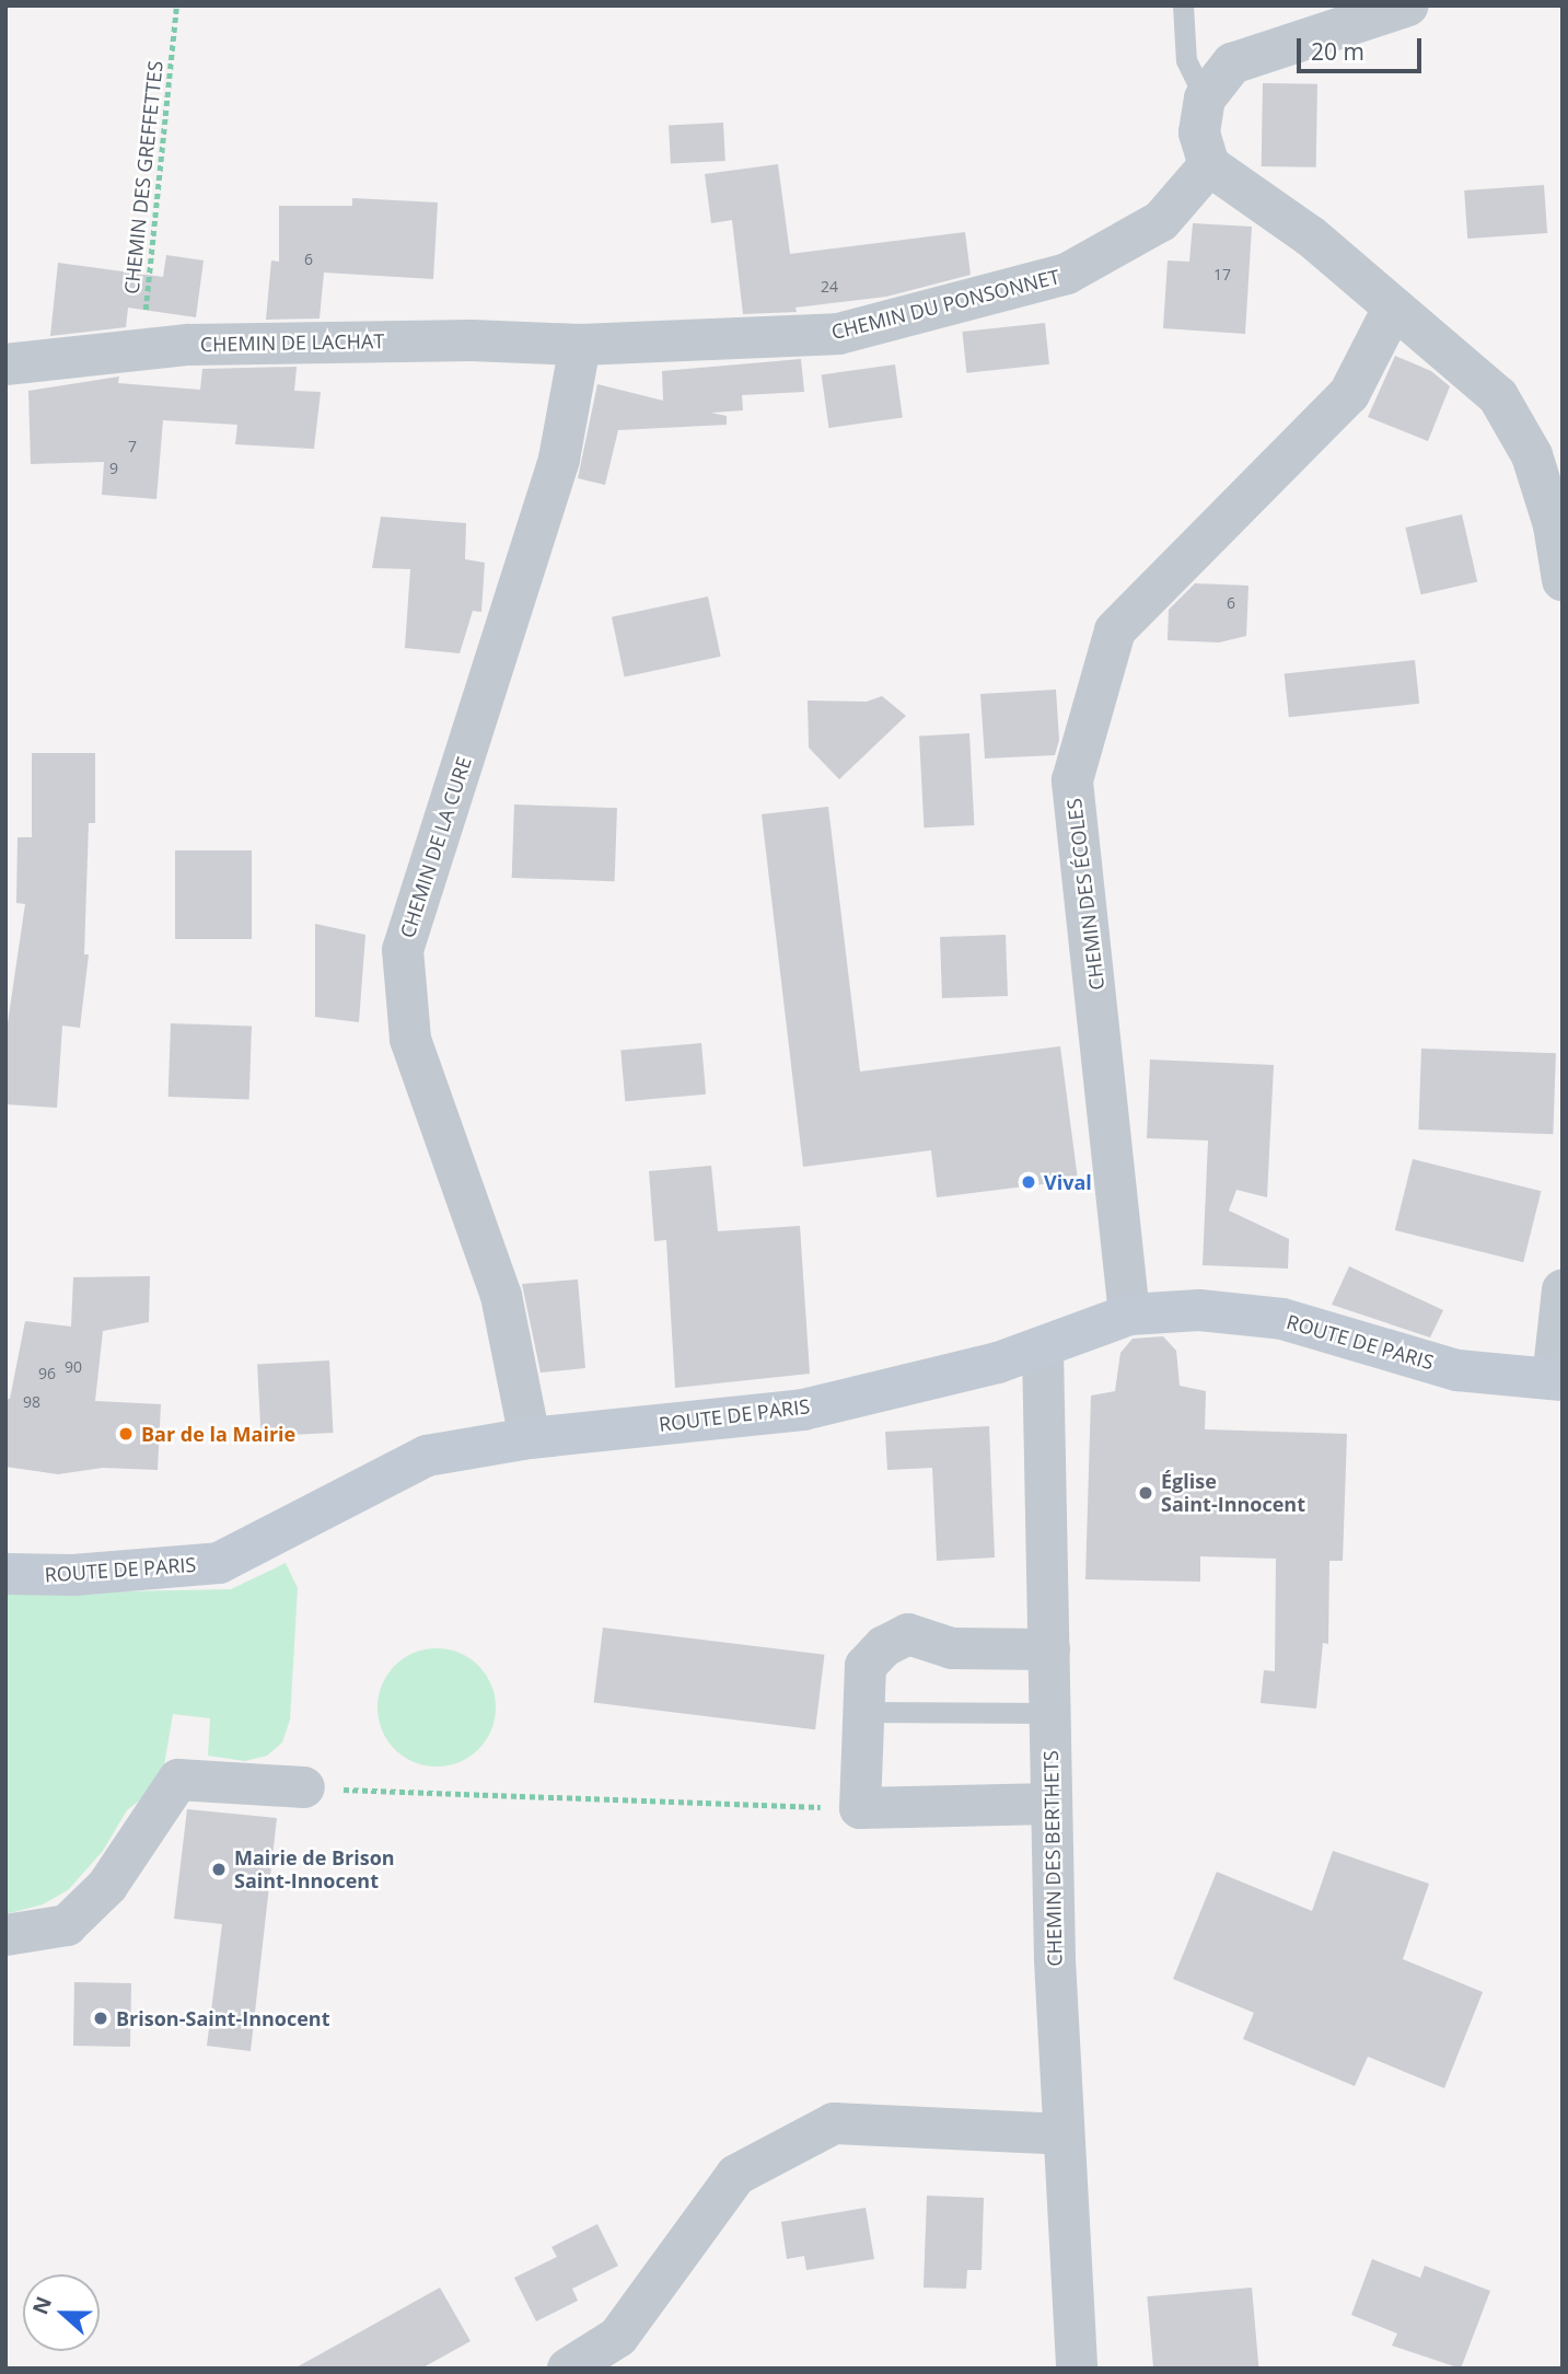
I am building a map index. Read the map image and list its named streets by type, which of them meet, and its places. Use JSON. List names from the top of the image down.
{
  "streets": {
    "street": [
      "CHEMIN DU PONSONNET",
      "CHEMIN DE LACHAT",
      "CHEMIN DE LA CURE",
      "CHEMIN DES ÉCOLES",
      "ROUTE DE PARIS",
      "CHEMIN DES BERTHETS"
    ],
    "path": ["CHEMIN DES GREFFETTES"]
  },
  "crossings": [
    ["CHEMIN DES GREFFETTES", "CHEMIN DE LACHAT"],
    ["CHEMIN DU PONSONNET", "CHEMIN DE LACHAT"],
    ["CHEMIN DU PONSONNET", "CHEMIN DE LA CURE"],
    ["CHEMIN DE LACHAT", "CHEMIN DE LA CURE"],
    ["CHEMIN DE LA CURE", "ROUTE DE PARIS"],
    ["CHEMIN DES ÉCOLES", "ROUTE DE PARIS"],
    ["ROUTE DE PARIS", "CHEMIN DES BERTHETS"]
  ],
  "places": [
    "Vival",
    "Bar de la Mairie",
    "Église Saint-Innocent",
    "Mairie de Brison Saint-Innocent",
    "Brison-Saint-Innocent"
  ],
  "house_numbers": [
    "6",
    "17",
    "24",
    "7",
    "9",
    "6",
    "90",
    "96",
    "98"
  ],
  "scale_bar": "20 m",
  "north": "left"
}
